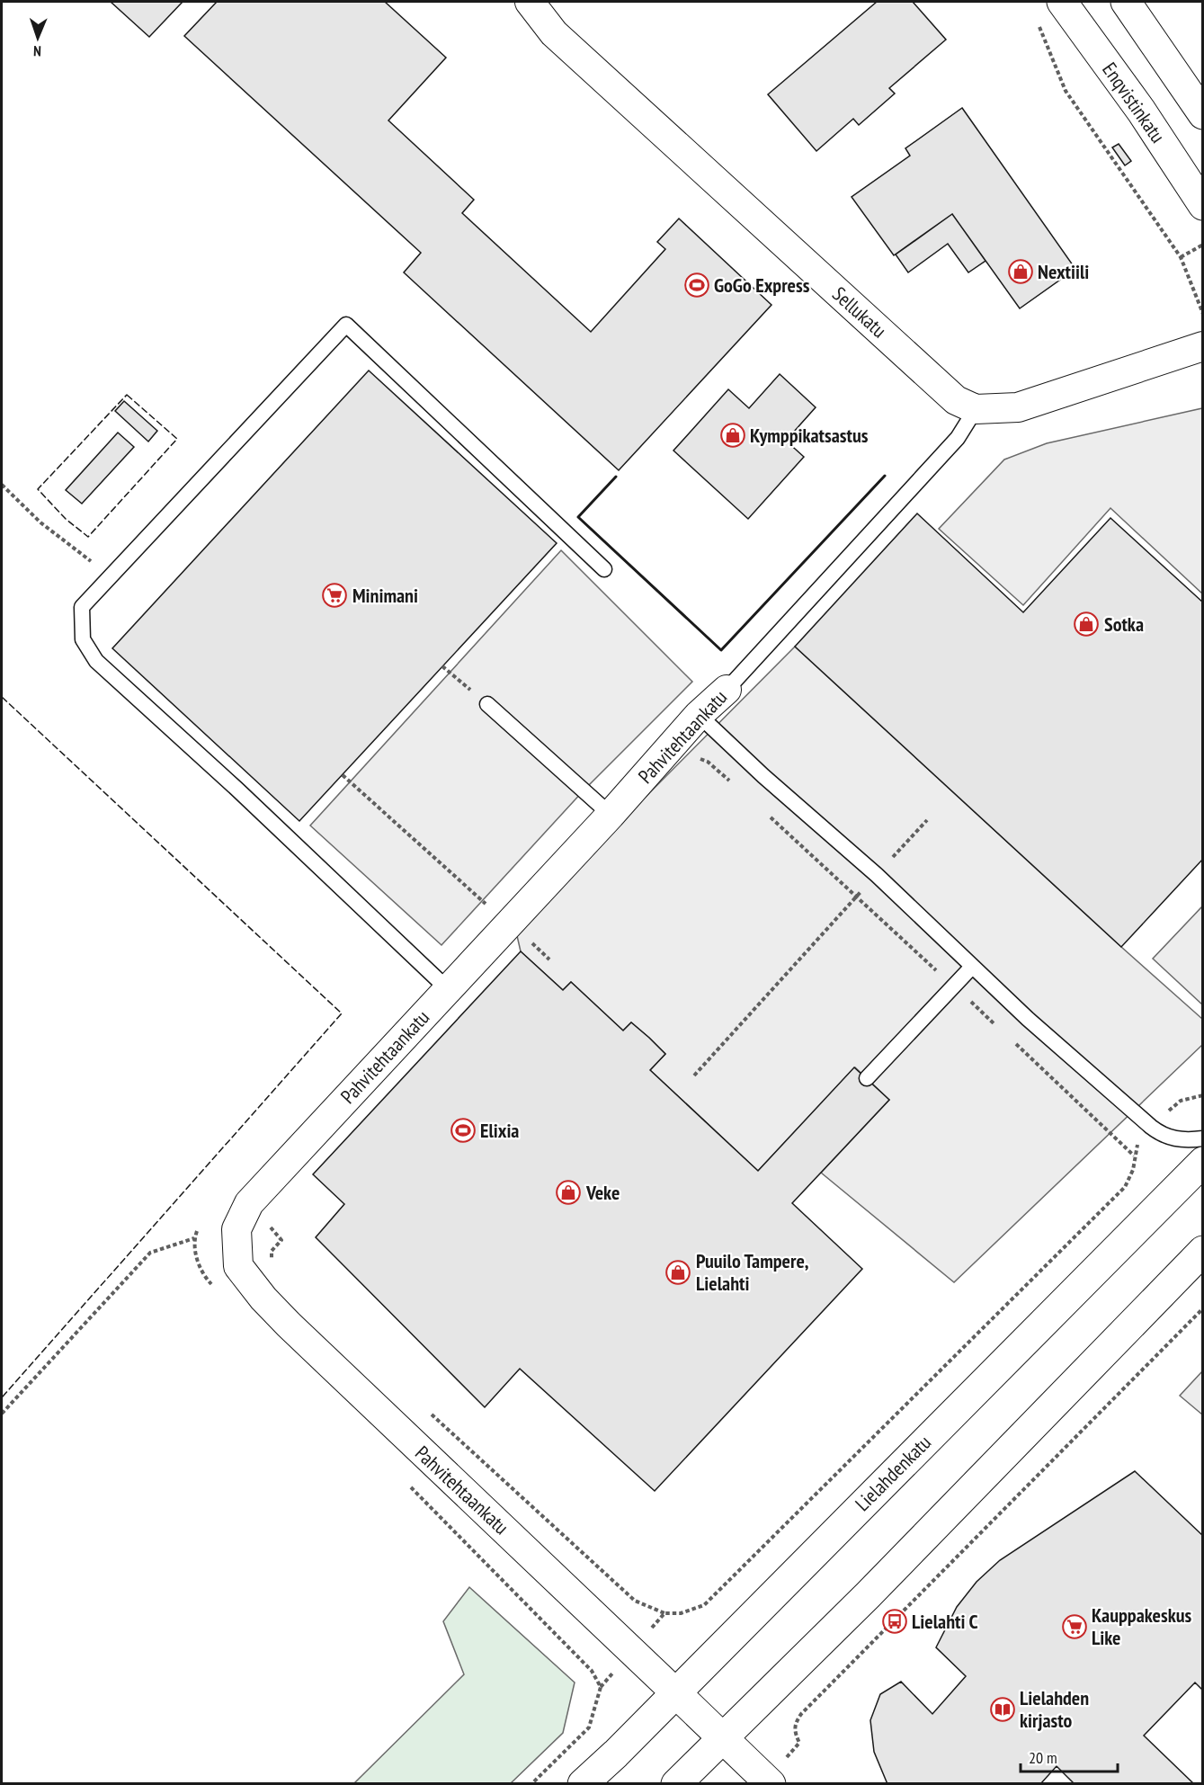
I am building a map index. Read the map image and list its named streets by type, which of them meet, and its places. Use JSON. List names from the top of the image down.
{
  "streets": {
    "main road": ["Enqvistinkatu", "Lielahdenkatu"],
    "street": ["Sellukatu", "Pahvitehtaankatu"]
  },
  "crossings": [
    ["Sellukatu", "Pahvitehtaankatu"],
    ["Pahvitehtaankatu", "Lielahdenkatu"]
  ],
  "places": {
    "shop": [
      "Nextiili",
      "Kymppikatsastus",
      "Sotka",
      "Veke",
      "Puuilo Tampere, Lielahti"
    ],
    "sports": ["GoGo Express", "Elixia"],
    "supermarket": ["Minimani", "Kauppakeskus Like"],
    "bus stop": ["Lielahti C"],
    "library": ["Lielahden kirjasto"]
  },
  "scale_bar": "20 m",
  "north": "bottom"
}
